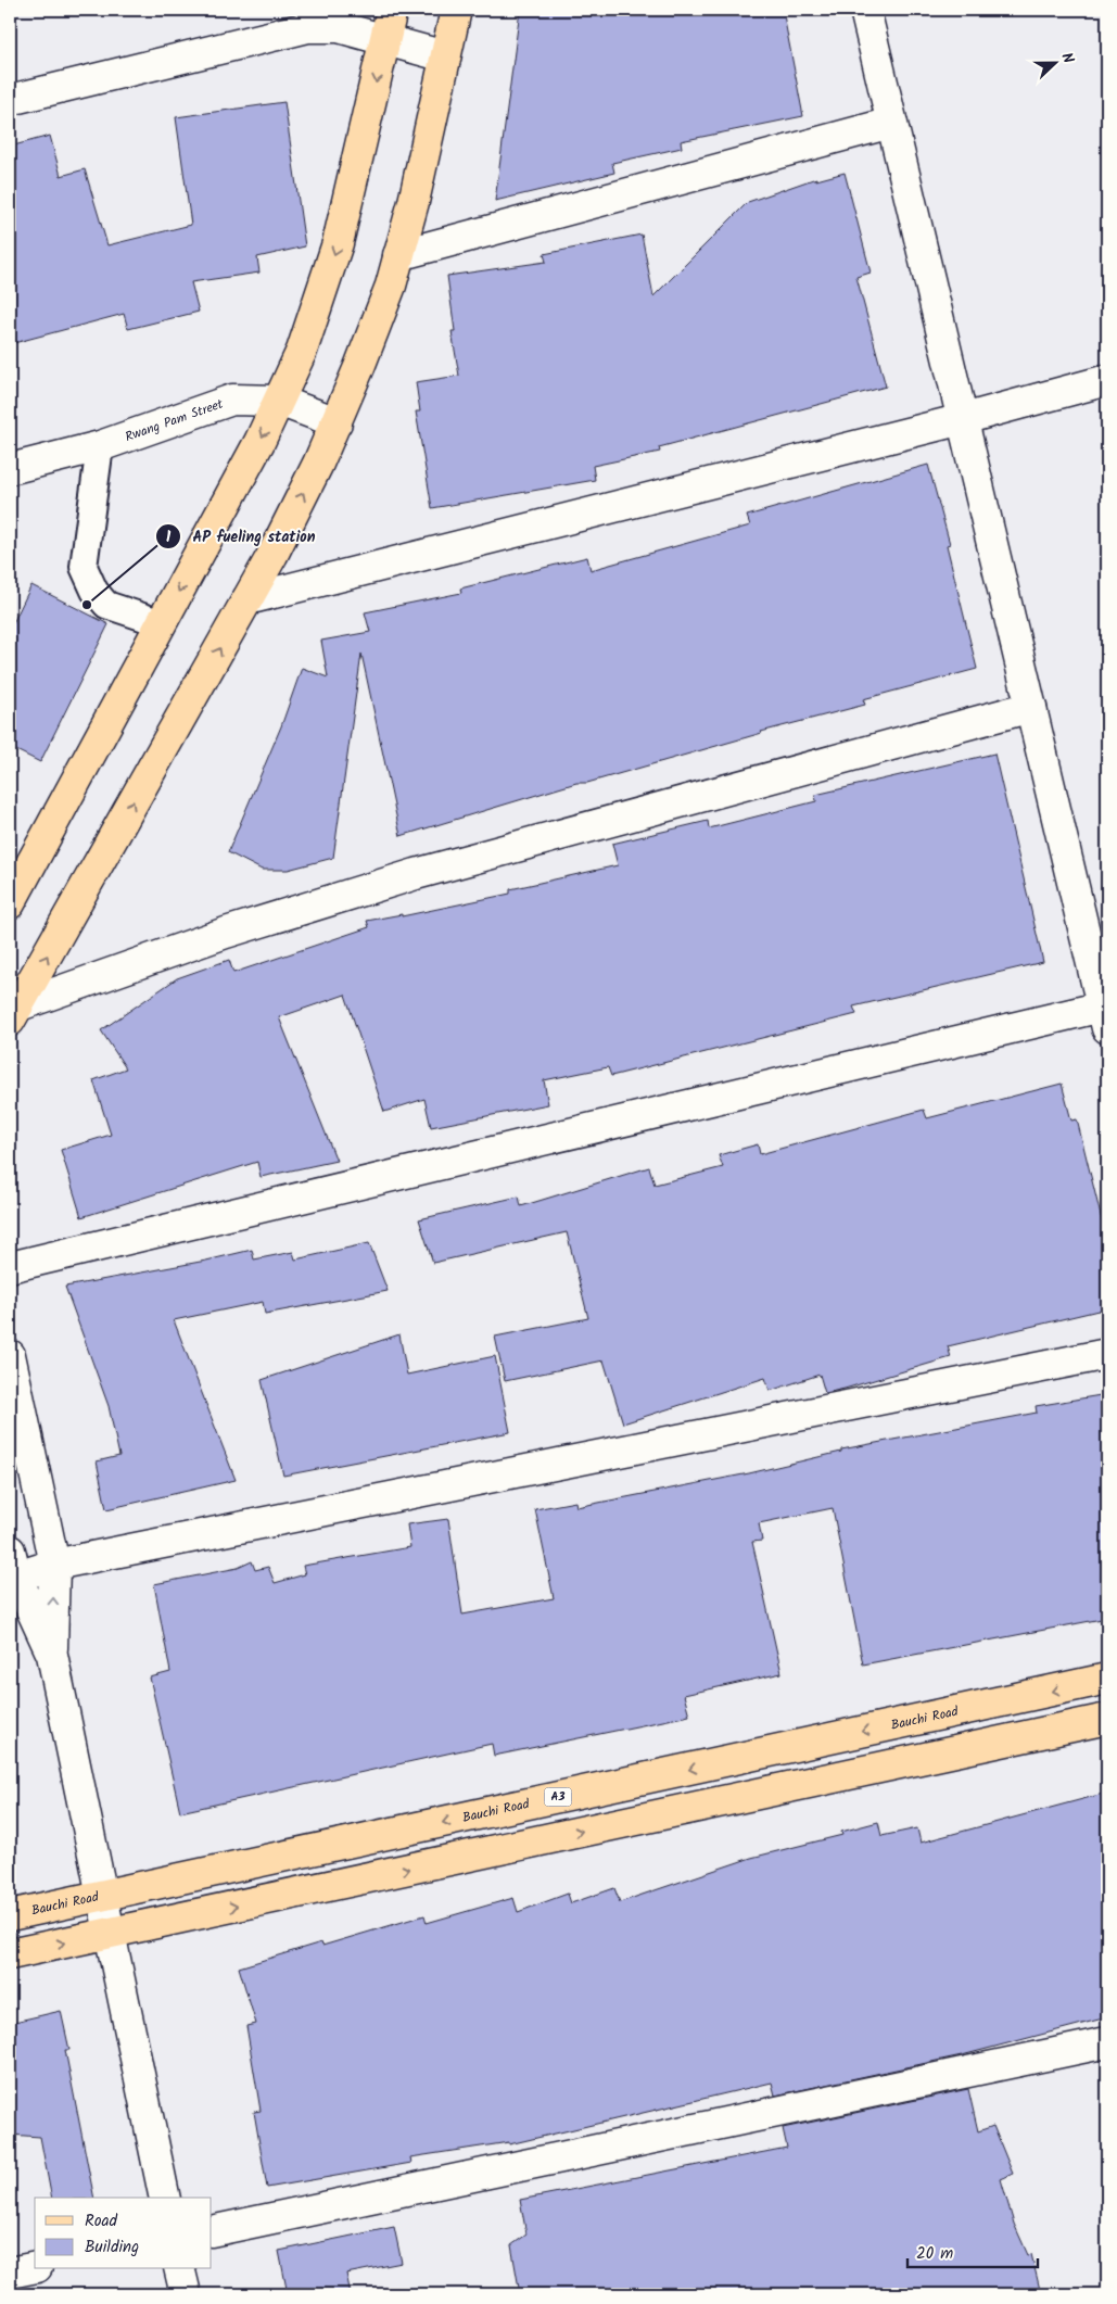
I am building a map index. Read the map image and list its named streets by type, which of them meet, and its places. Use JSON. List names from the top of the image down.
{
  "streets": {
    "main road": ["Bauchi Road", "A3"],
    "street": ["Rwang Pam Street"]
  },
  "places": ["AP fueling station"],
  "legend": ["Road", "Building"],
  "scale_bar": "20 m",
  "north": "right"
}
